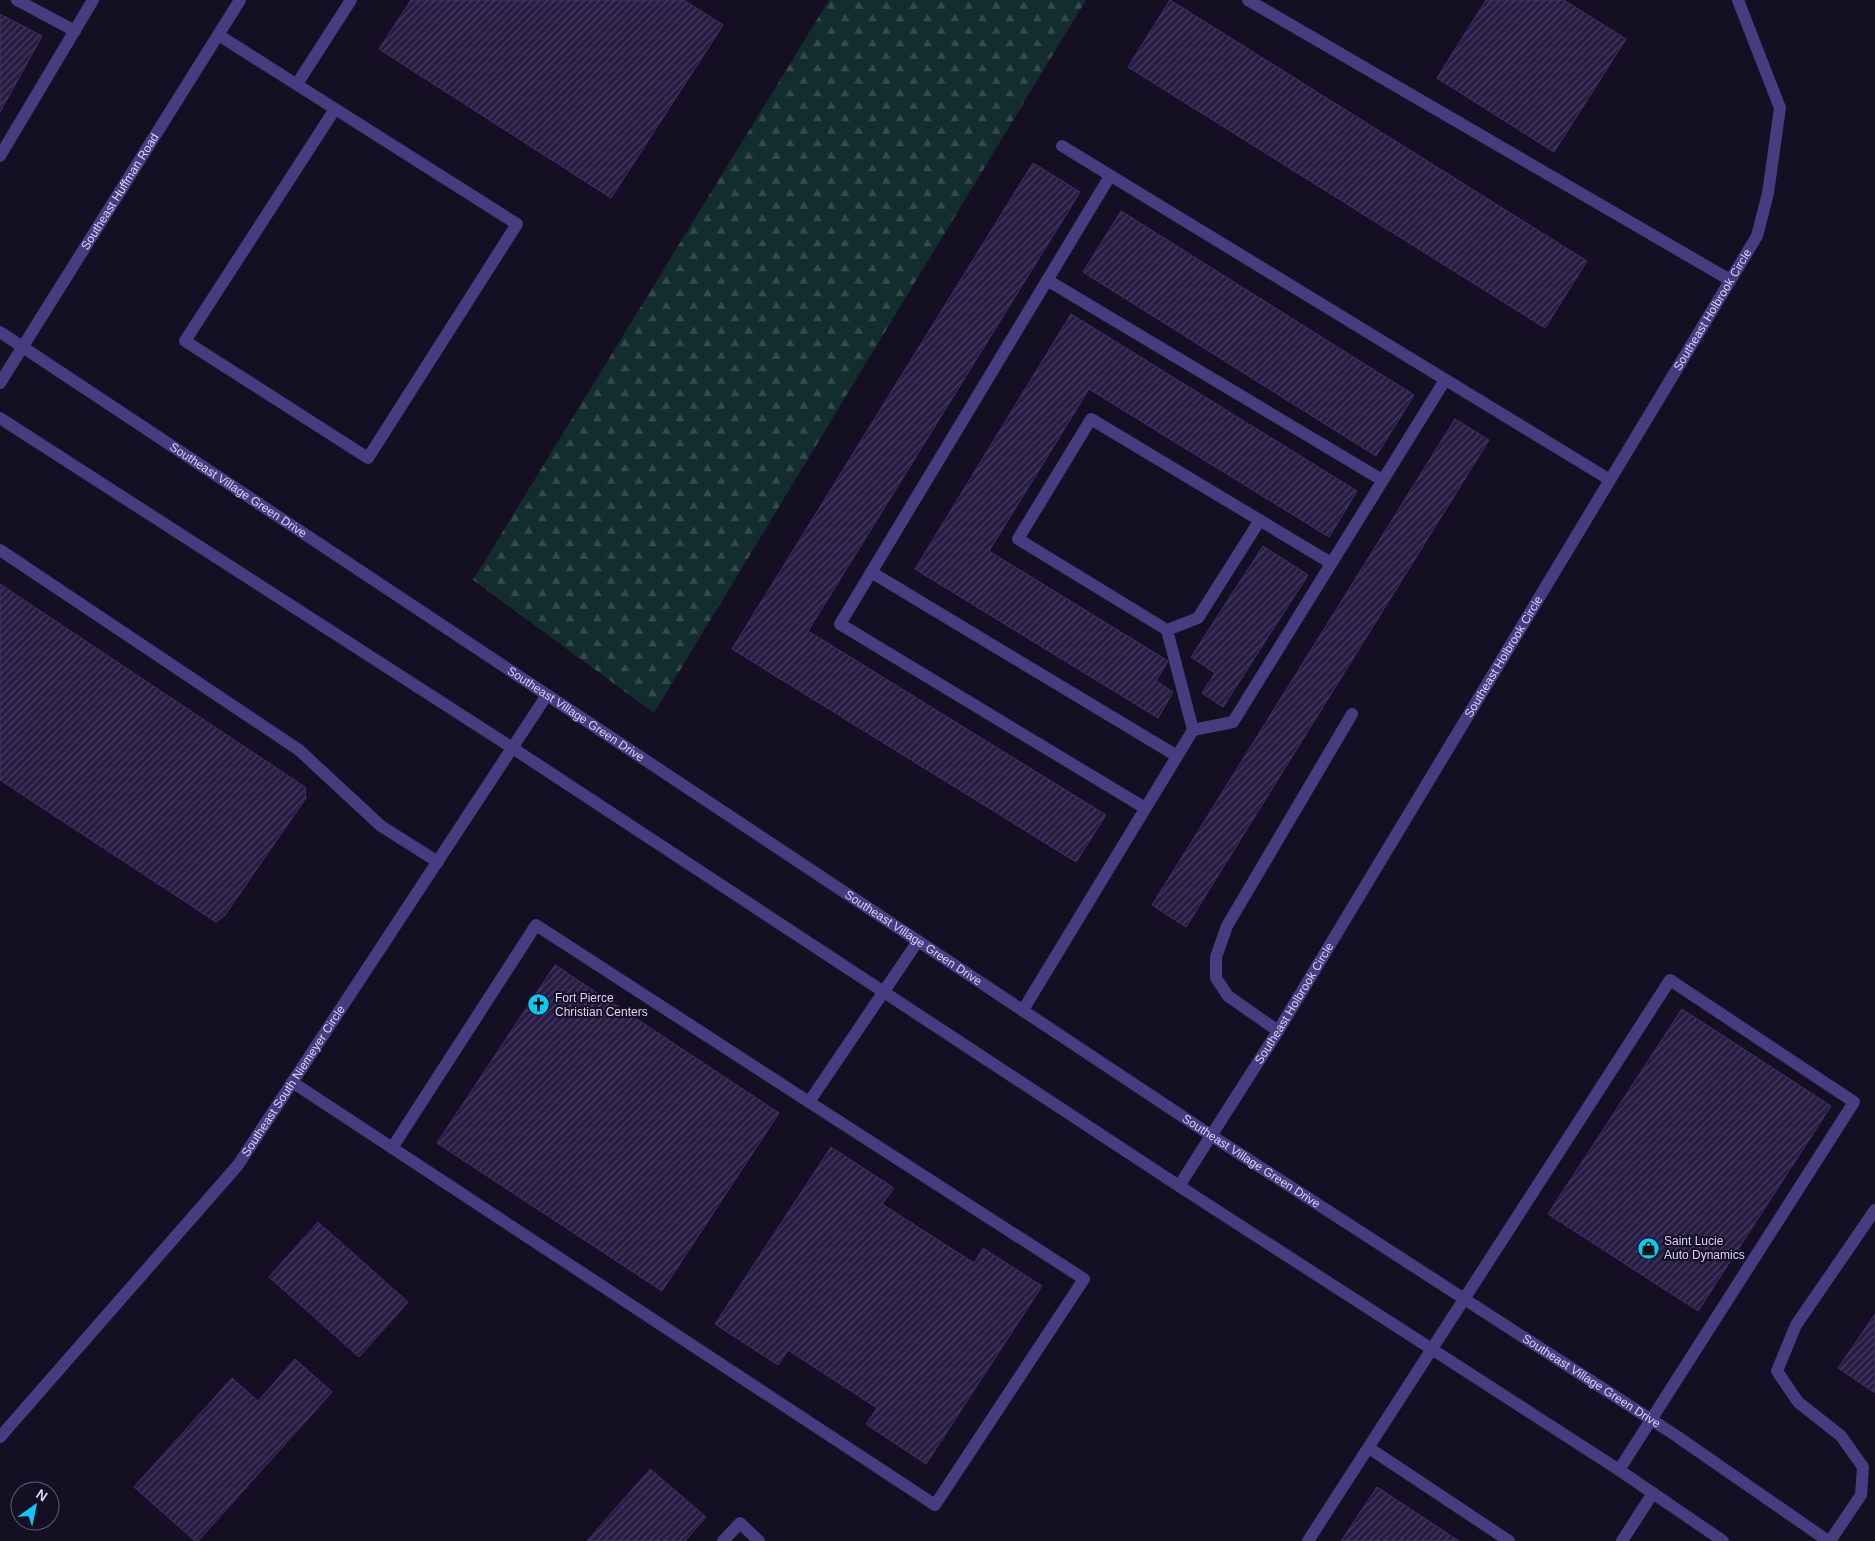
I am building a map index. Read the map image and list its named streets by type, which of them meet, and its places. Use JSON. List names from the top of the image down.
{
  "streets": {
    "street": [
      "Southeast Huffman Road",
      "Southeast Holbrook Circle",
      "Southeast Village Green Drive",
      "Southeast South Niemeyer Circle"
    ]
  },
  "crossings": [
    ["Southeast Huffman Road", "Southeast Village Green Drive"],
    ["Southeast Holbrook Circle", "Southeast Village Green Drive"],
    ["Southeast Village Green Drive", "Southeast South Niemeyer Circle"]
  ],
  "places": {
    "church": ["Fort Pierce Christian Centers"],
    "shop": ["Saint Lucie Auto Dynamics"]
  },
  "north": "top right"
}
